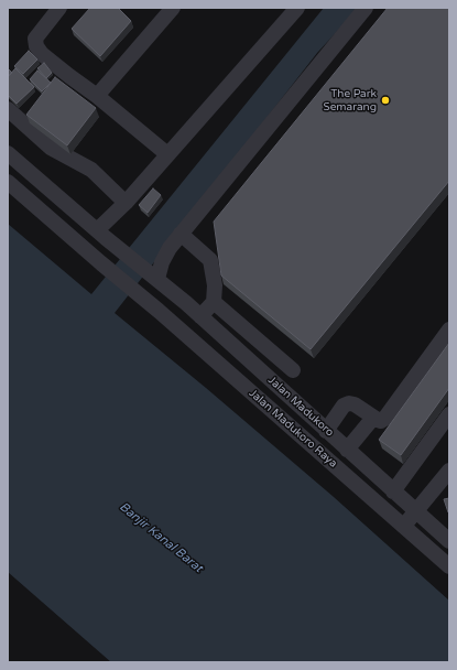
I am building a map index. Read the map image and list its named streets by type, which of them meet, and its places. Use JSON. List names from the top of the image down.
{
  "streets": {
    "street": ["Jalan Madukoro", "Jalan Madukoro Raya"]
  },
  "water": ["Banjir Kanal Barat"],
  "places": ["The Park Semarang"]
}
